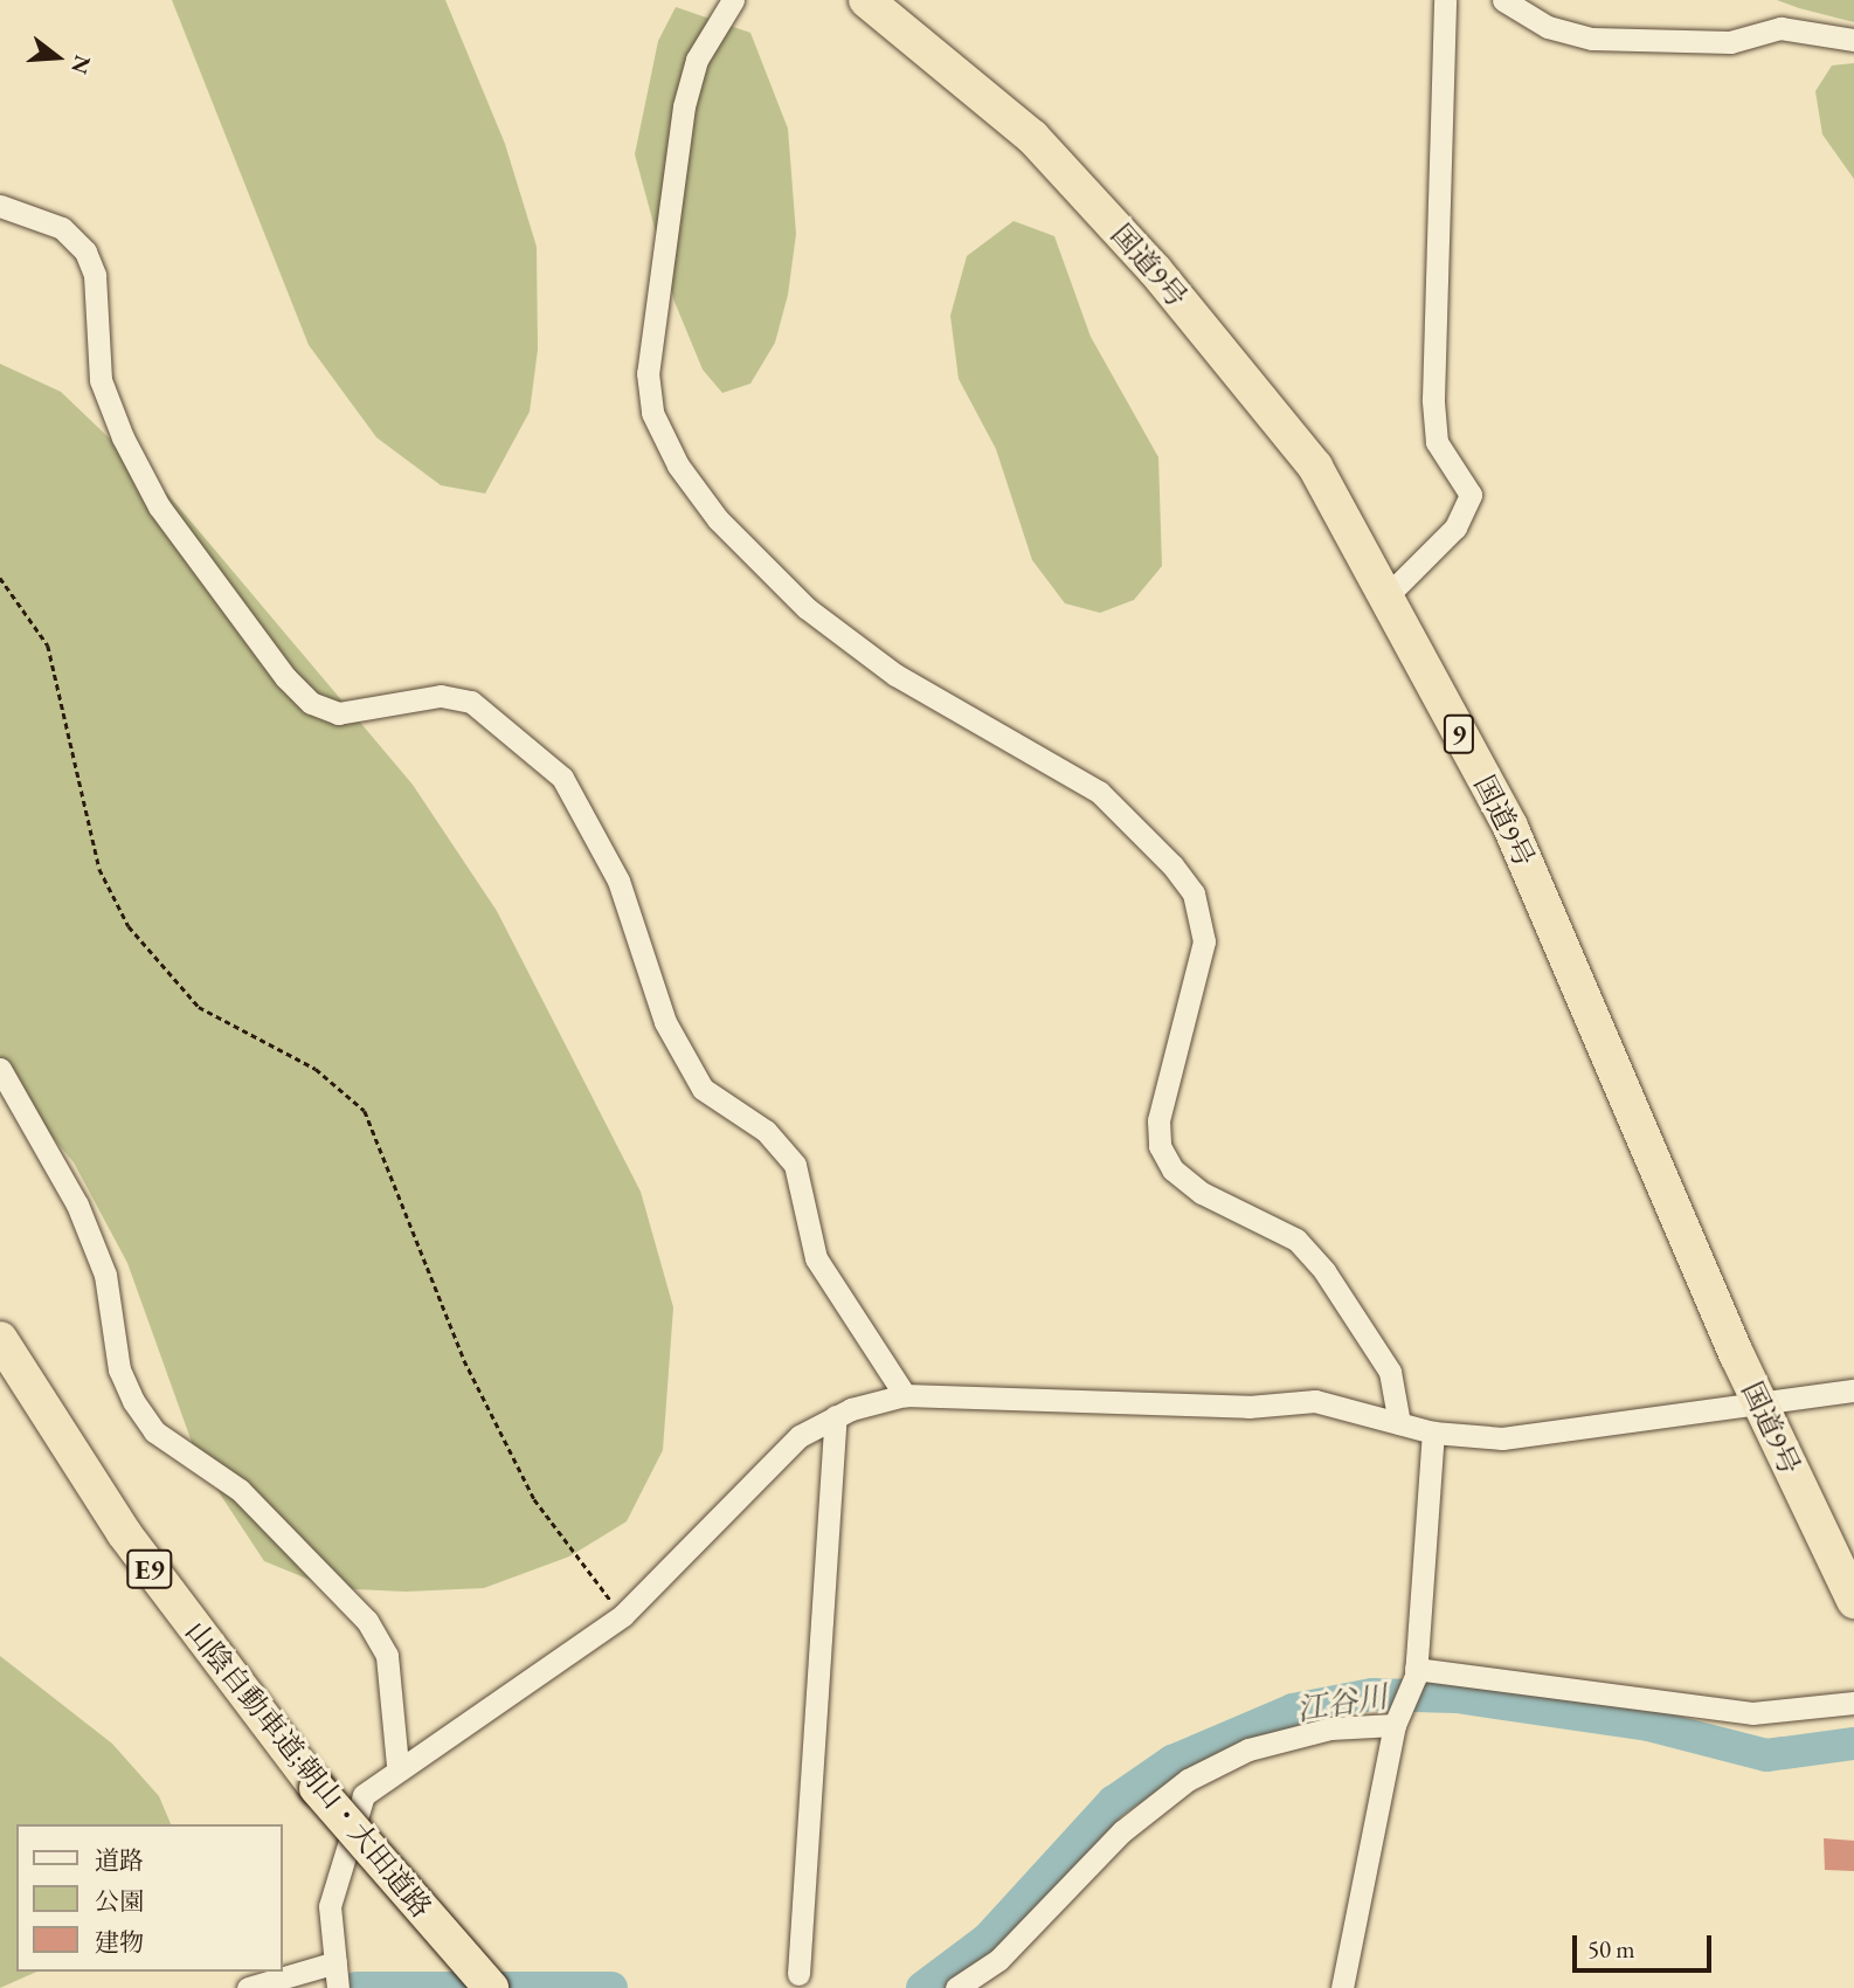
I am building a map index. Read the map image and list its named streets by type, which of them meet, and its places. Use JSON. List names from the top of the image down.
{
  "streets": {
    "highway": [
      "国道9号",
      "9",
      "E9",
      "山陰自動車道;朝山・大田道路"
    ]
  },
  "water": ["江谷川"],
  "legend": ["道路", "公園", "建物"],
  "scale_bar": "50 m",
  "north": "right"
}
